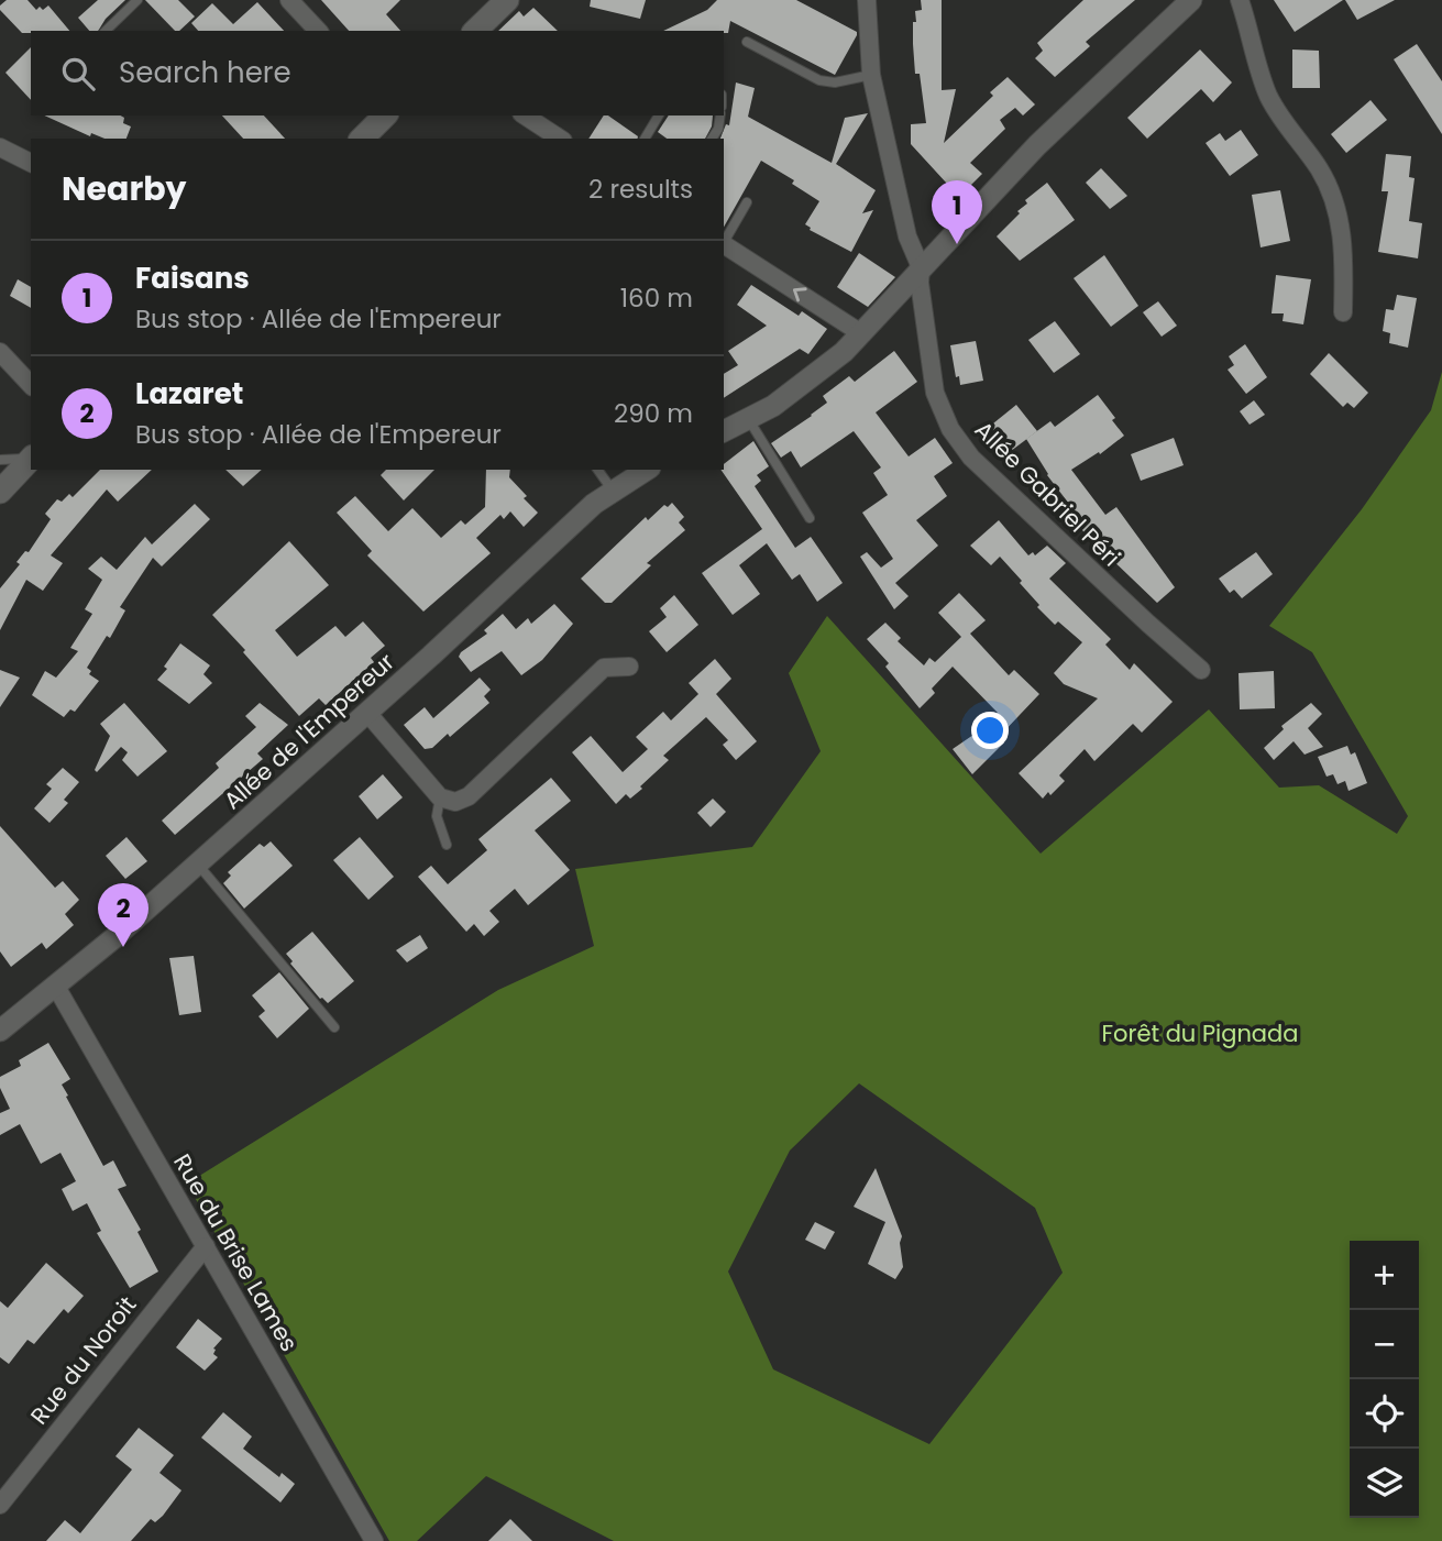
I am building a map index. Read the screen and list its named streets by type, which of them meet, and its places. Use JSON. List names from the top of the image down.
{
  "streets": {
    "street": [
      "Allée Gabriel Péri",
      "Allée de l'Empereur",
      "Rue du Brise Lames",
      "Rue du Noroit"
    ]
  },
  "crossings": [
    ["Allée de l'Empereur", "Rue du Brise Lames"],
    ["Rue du Brise Lames", "Rue du Noroit"]
  ],
  "parks": ["Forêt du Pignada"],
  "page": {
    "search": "Search here",
    "heading": ["Nearby", "2 results"],
    "pins": ["1", "2"],
    "list": [
      {
        "mark": "1",
        "name": "Faisans",
        "note": "Bus stop · Allée de l'Empereur",
        "value": "160 m"
      },
      {
        "mark": "2",
        "name": "Lazaret",
        "note": "Bus stop · Allée de l'Empereur",
        "value": "290 m"
      }
    ],
    "map_buttons": ["+", "−"]
  }
}
